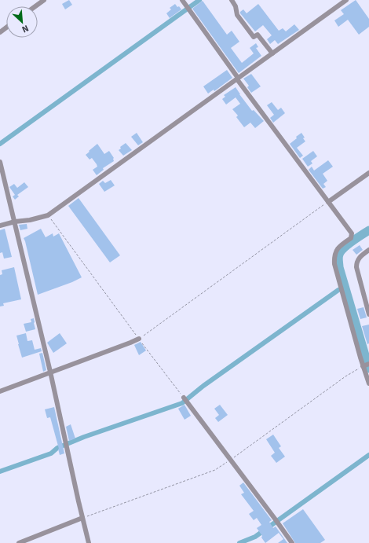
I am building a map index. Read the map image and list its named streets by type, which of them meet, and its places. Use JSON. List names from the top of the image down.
{
  "north": "bottom right"
}
